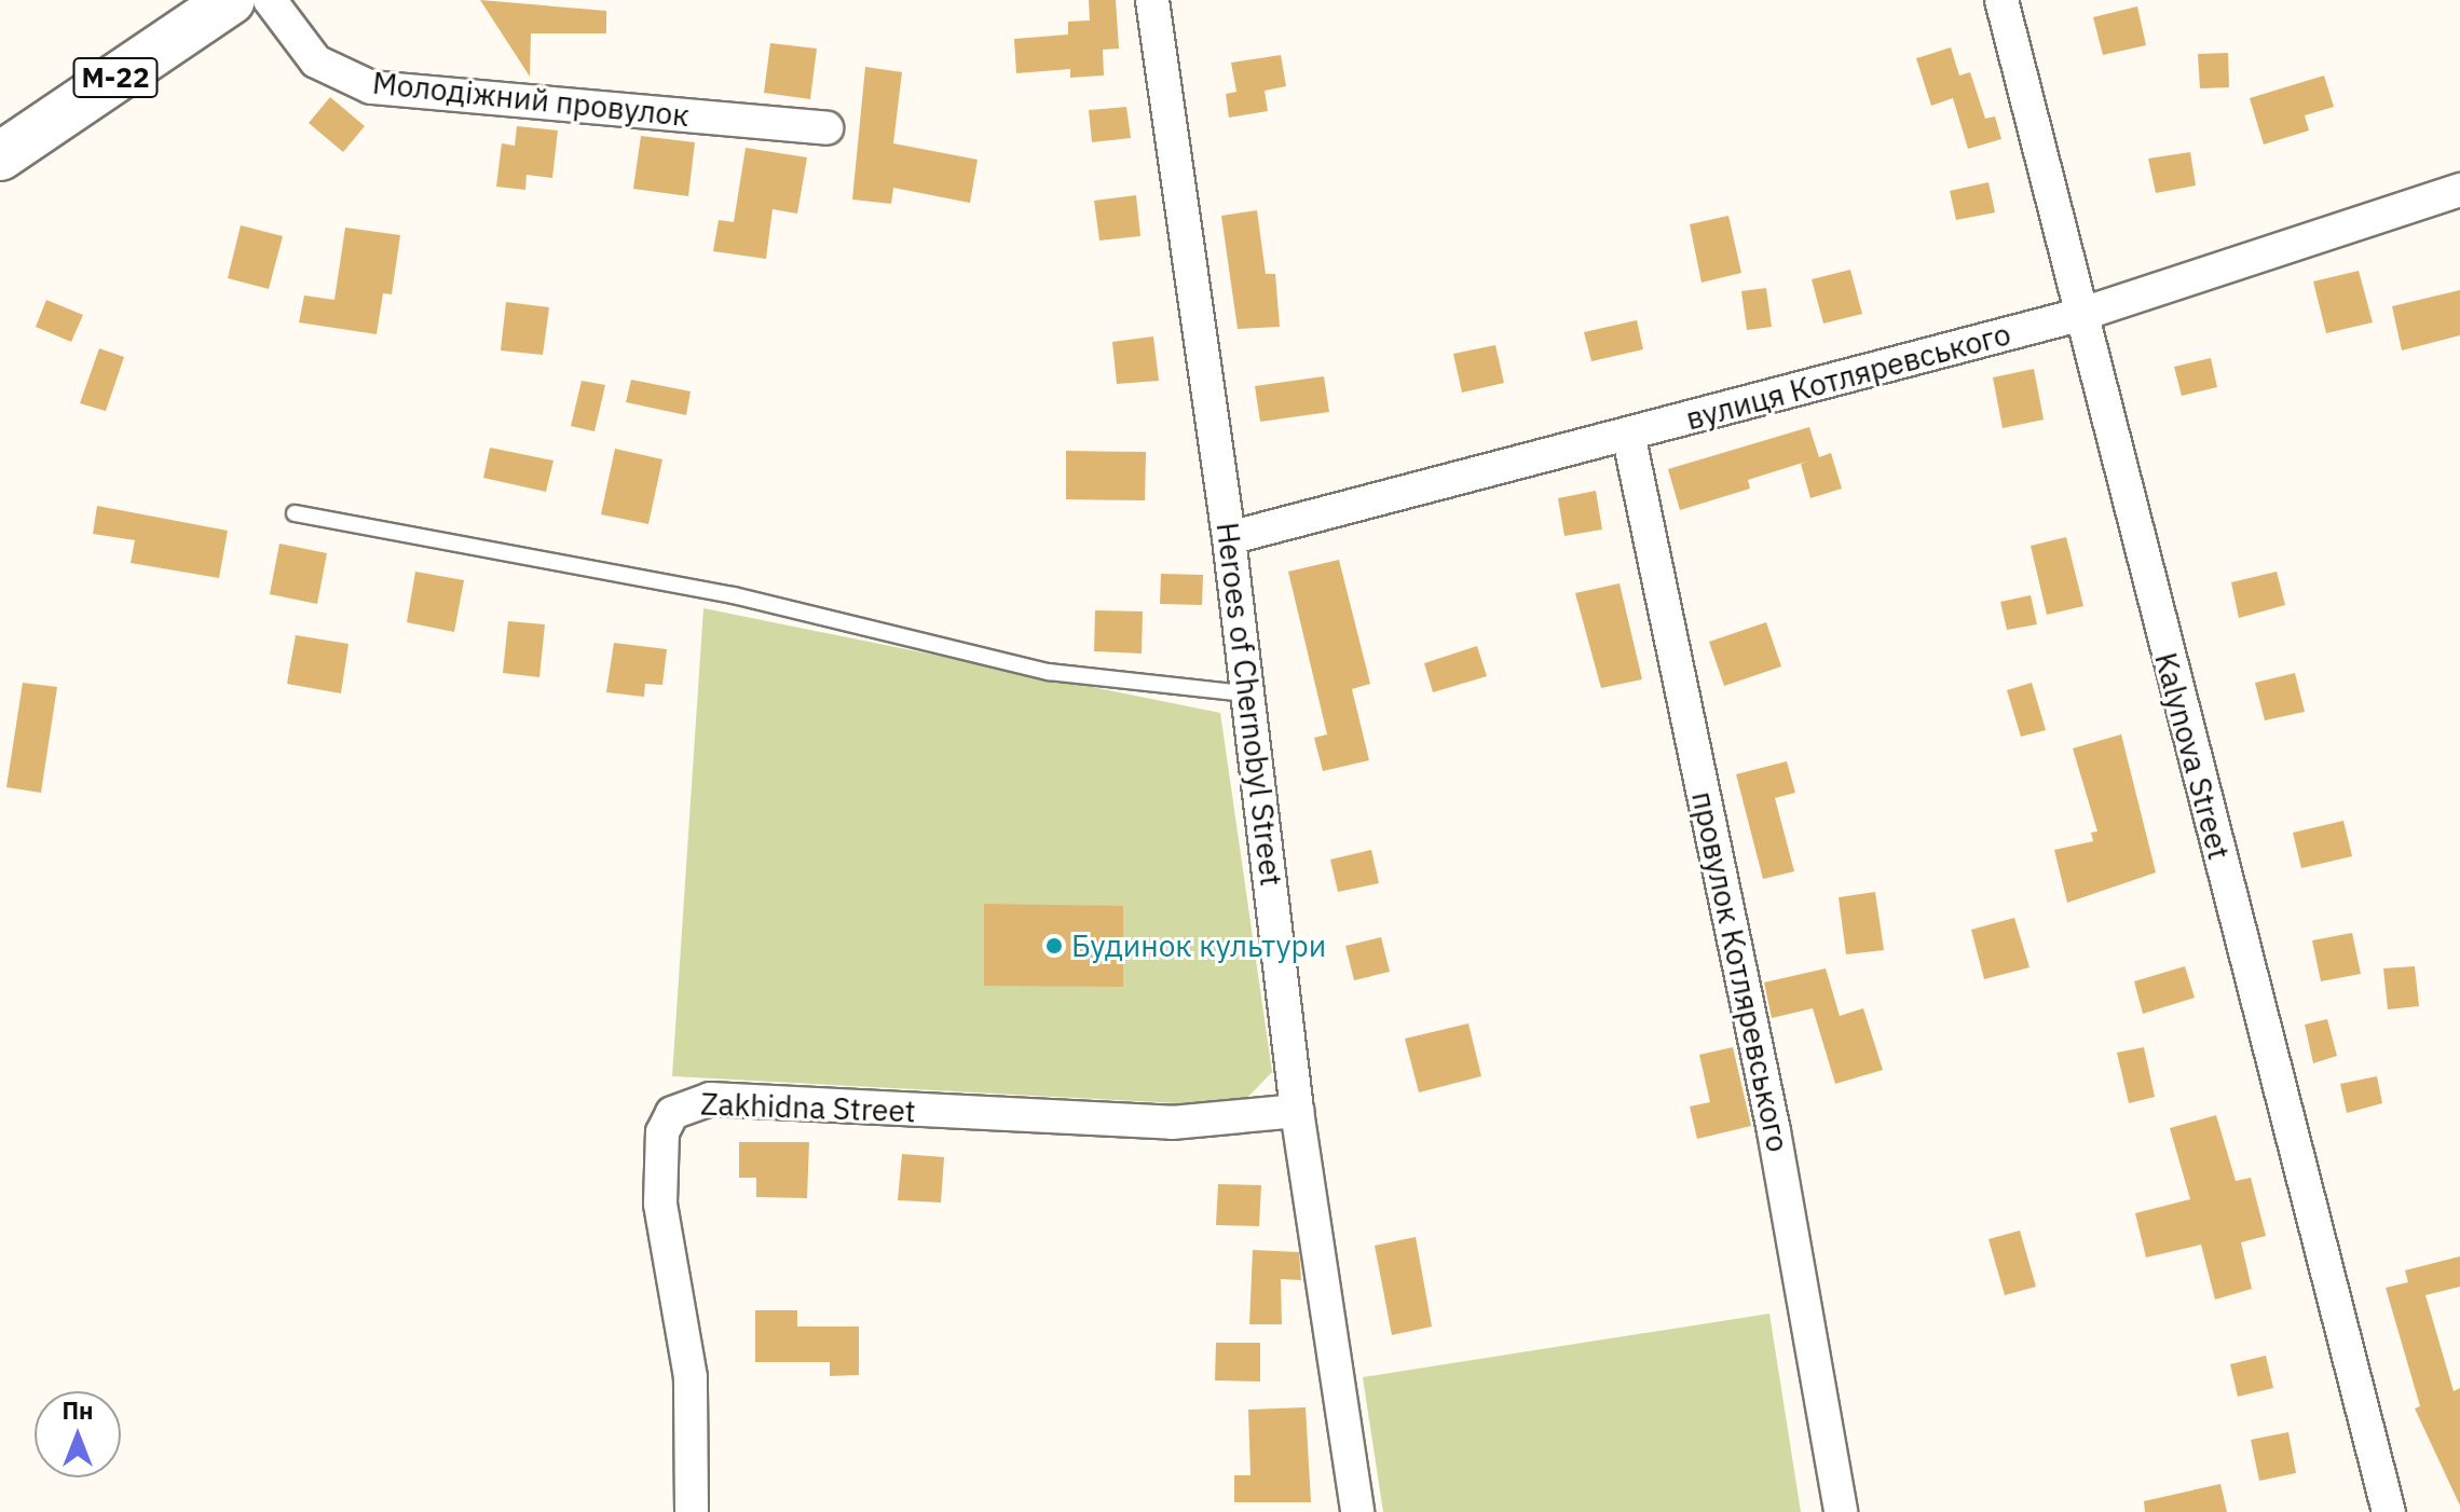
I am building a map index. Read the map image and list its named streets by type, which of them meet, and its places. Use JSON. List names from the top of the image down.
{
  "streets": {
    "highway": ["М-22"],
    "street": [
      "Молодіжний провулок",
      "вулиця Котляревського",
      "Heroes of Chernobyl Street",
      "Kalynova Street",
      "провулок Котляревського",
      "Zakhidna Street"
    ]
  },
  "crossings": [
    ["вулиця Котляревського", "Heroes of Chernobyl Street"],
    ["вулиця Котляревського", "Kalynova Street"],
    ["вулиця Котляревського", "провулок Котляревського"],
    ["Heroes of Chernobyl Street", "Zakhidna Street"]
  ],
  "places": ["Будинок культури"],
  "north": "top"
}
